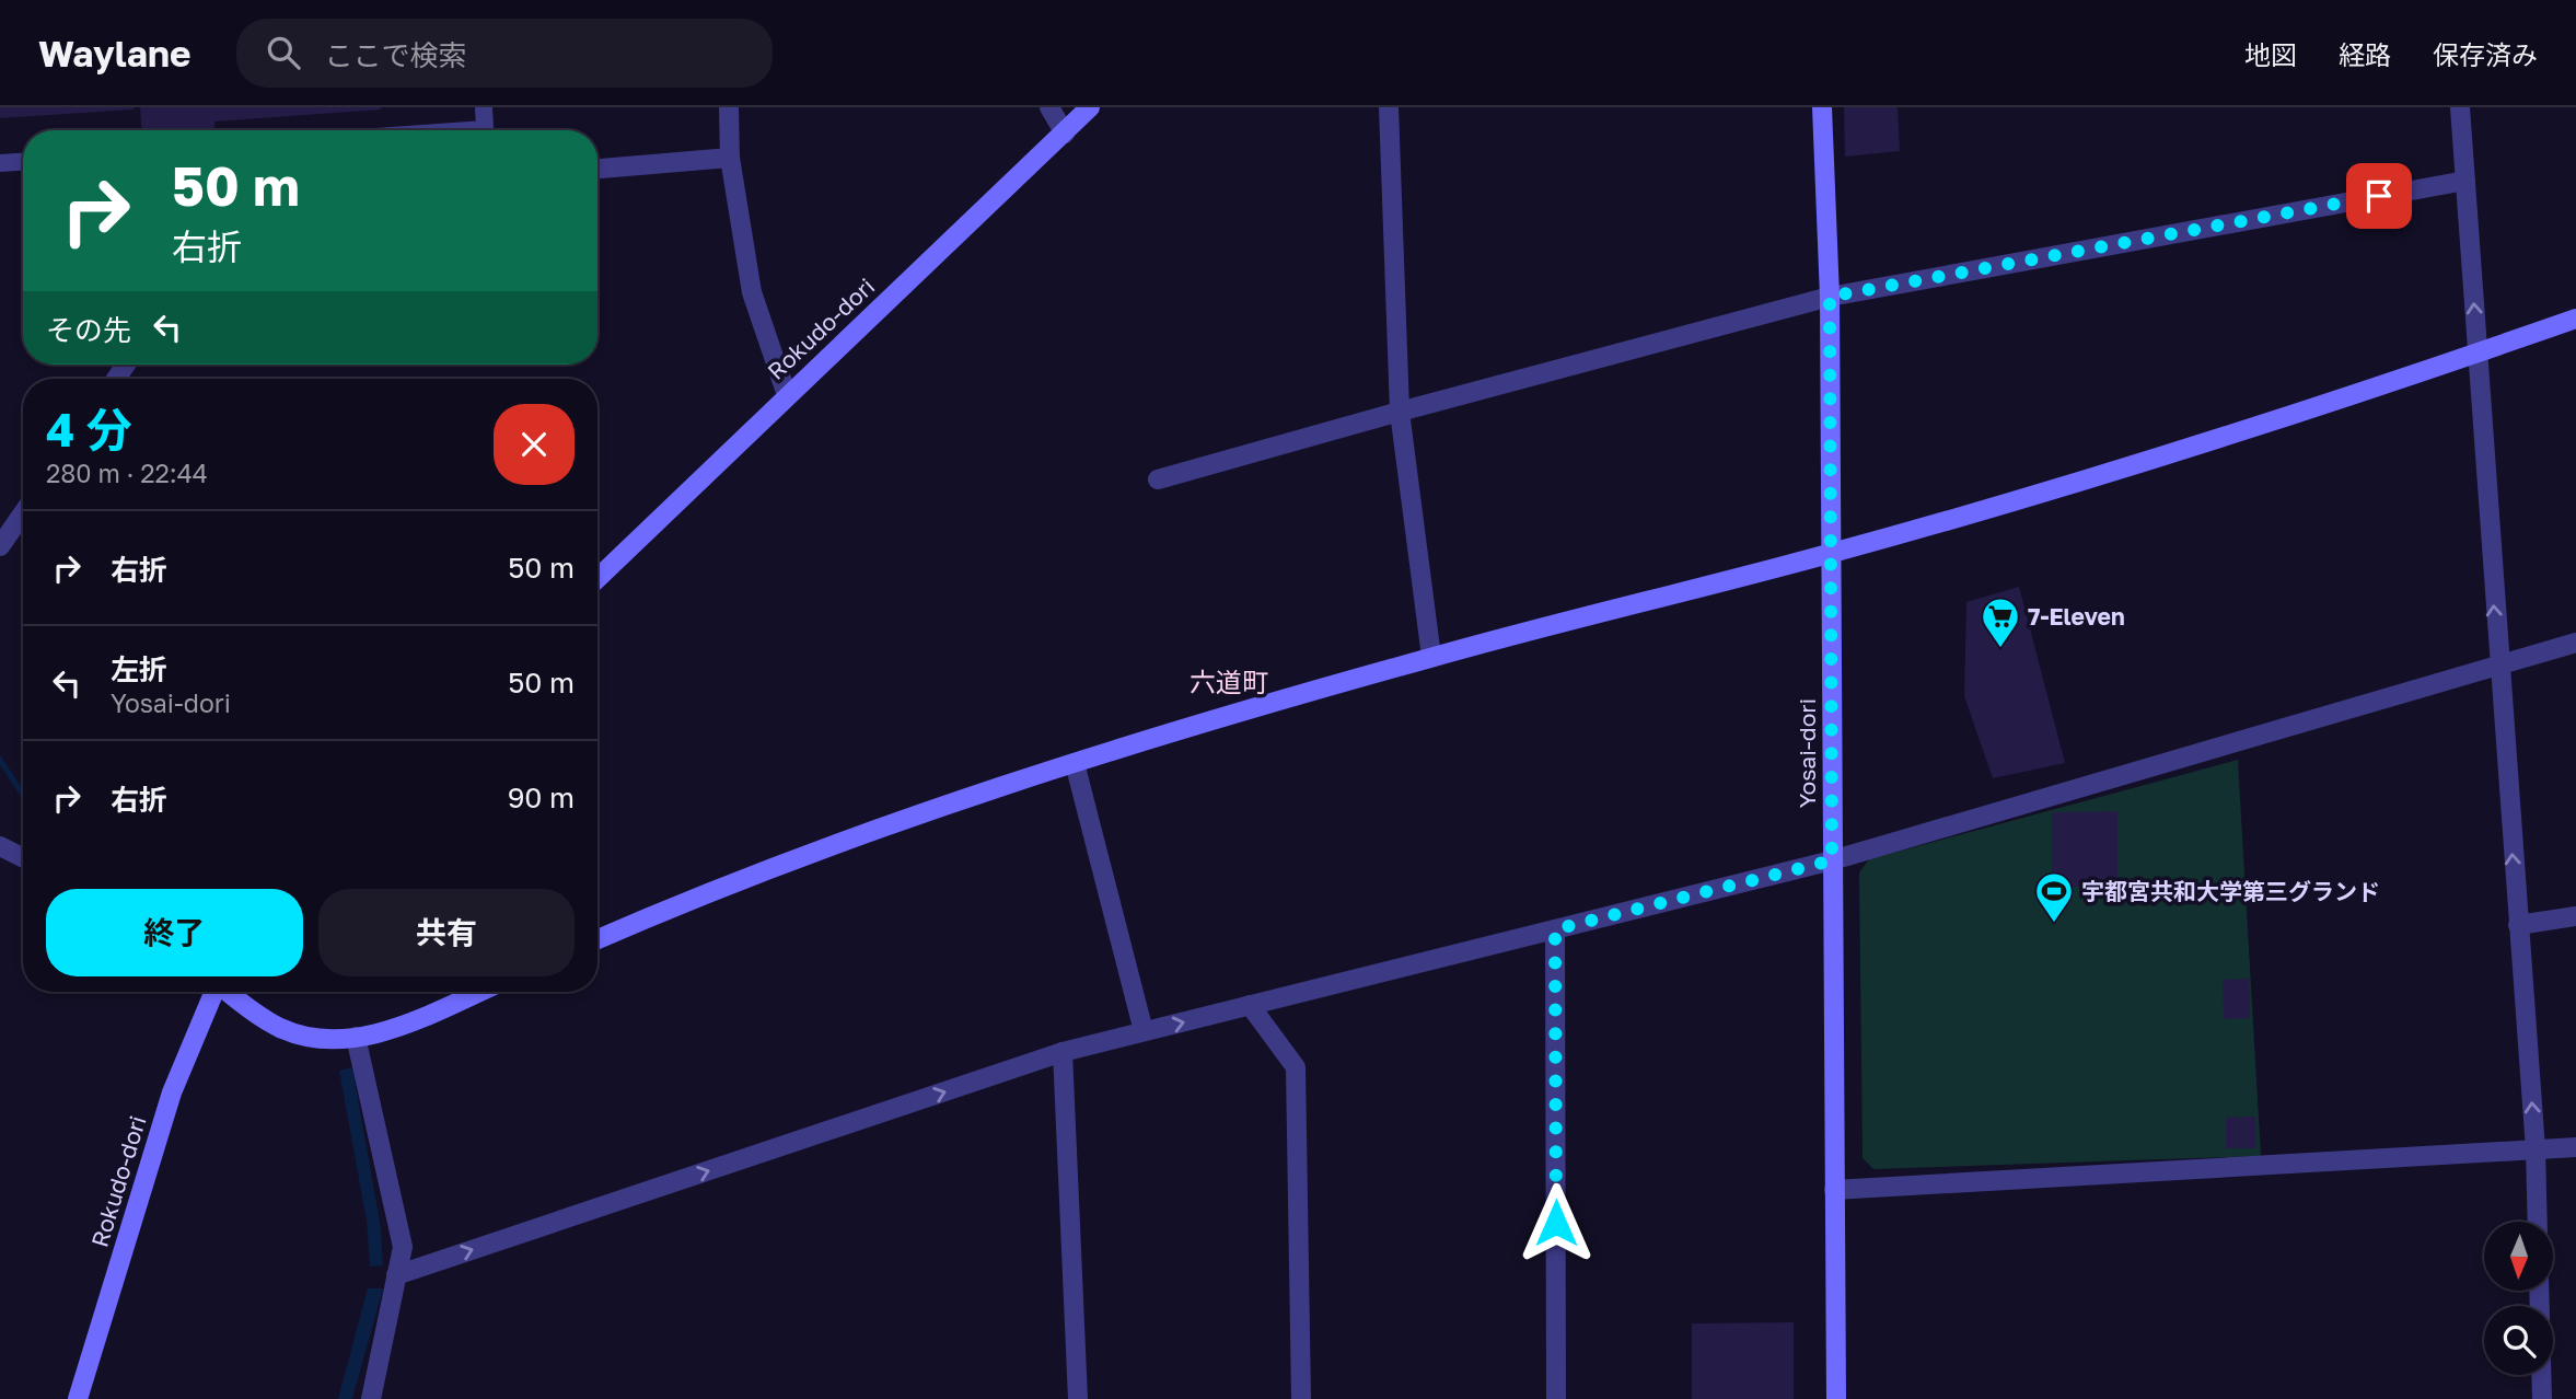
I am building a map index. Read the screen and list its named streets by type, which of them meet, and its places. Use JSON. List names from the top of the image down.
{
  "streets": {
    "street": ["Rokudo-dori", "Yosai-dori"]
  },
  "districts": ["六道町"],
  "places": {
    "supermarket": ["7-Eleven"],
    "sports": ["宇都宮共和大学第三グランド"]
  },
  "north": "bottom",
  "page": {
    "header": "Waylane",
    "search": "ここで検索",
    "nav": ["地図", "経路", "保存済み"],
    "turn": ["50 m", "右折"],
    "then": "その先",
    "heading": ["4 分", "280 m · 22:44"],
    "list": [
      {
        "name": "右折",
        "value": "50 m"
      },
      {
        "name": "左折",
        "note": "Yosai-dori",
        "value": "50 m"
      },
      {
        "name": "右折",
        "value": "90 m"
      }
    ],
    "buttons": ["終了", "共有"]
  }
}
